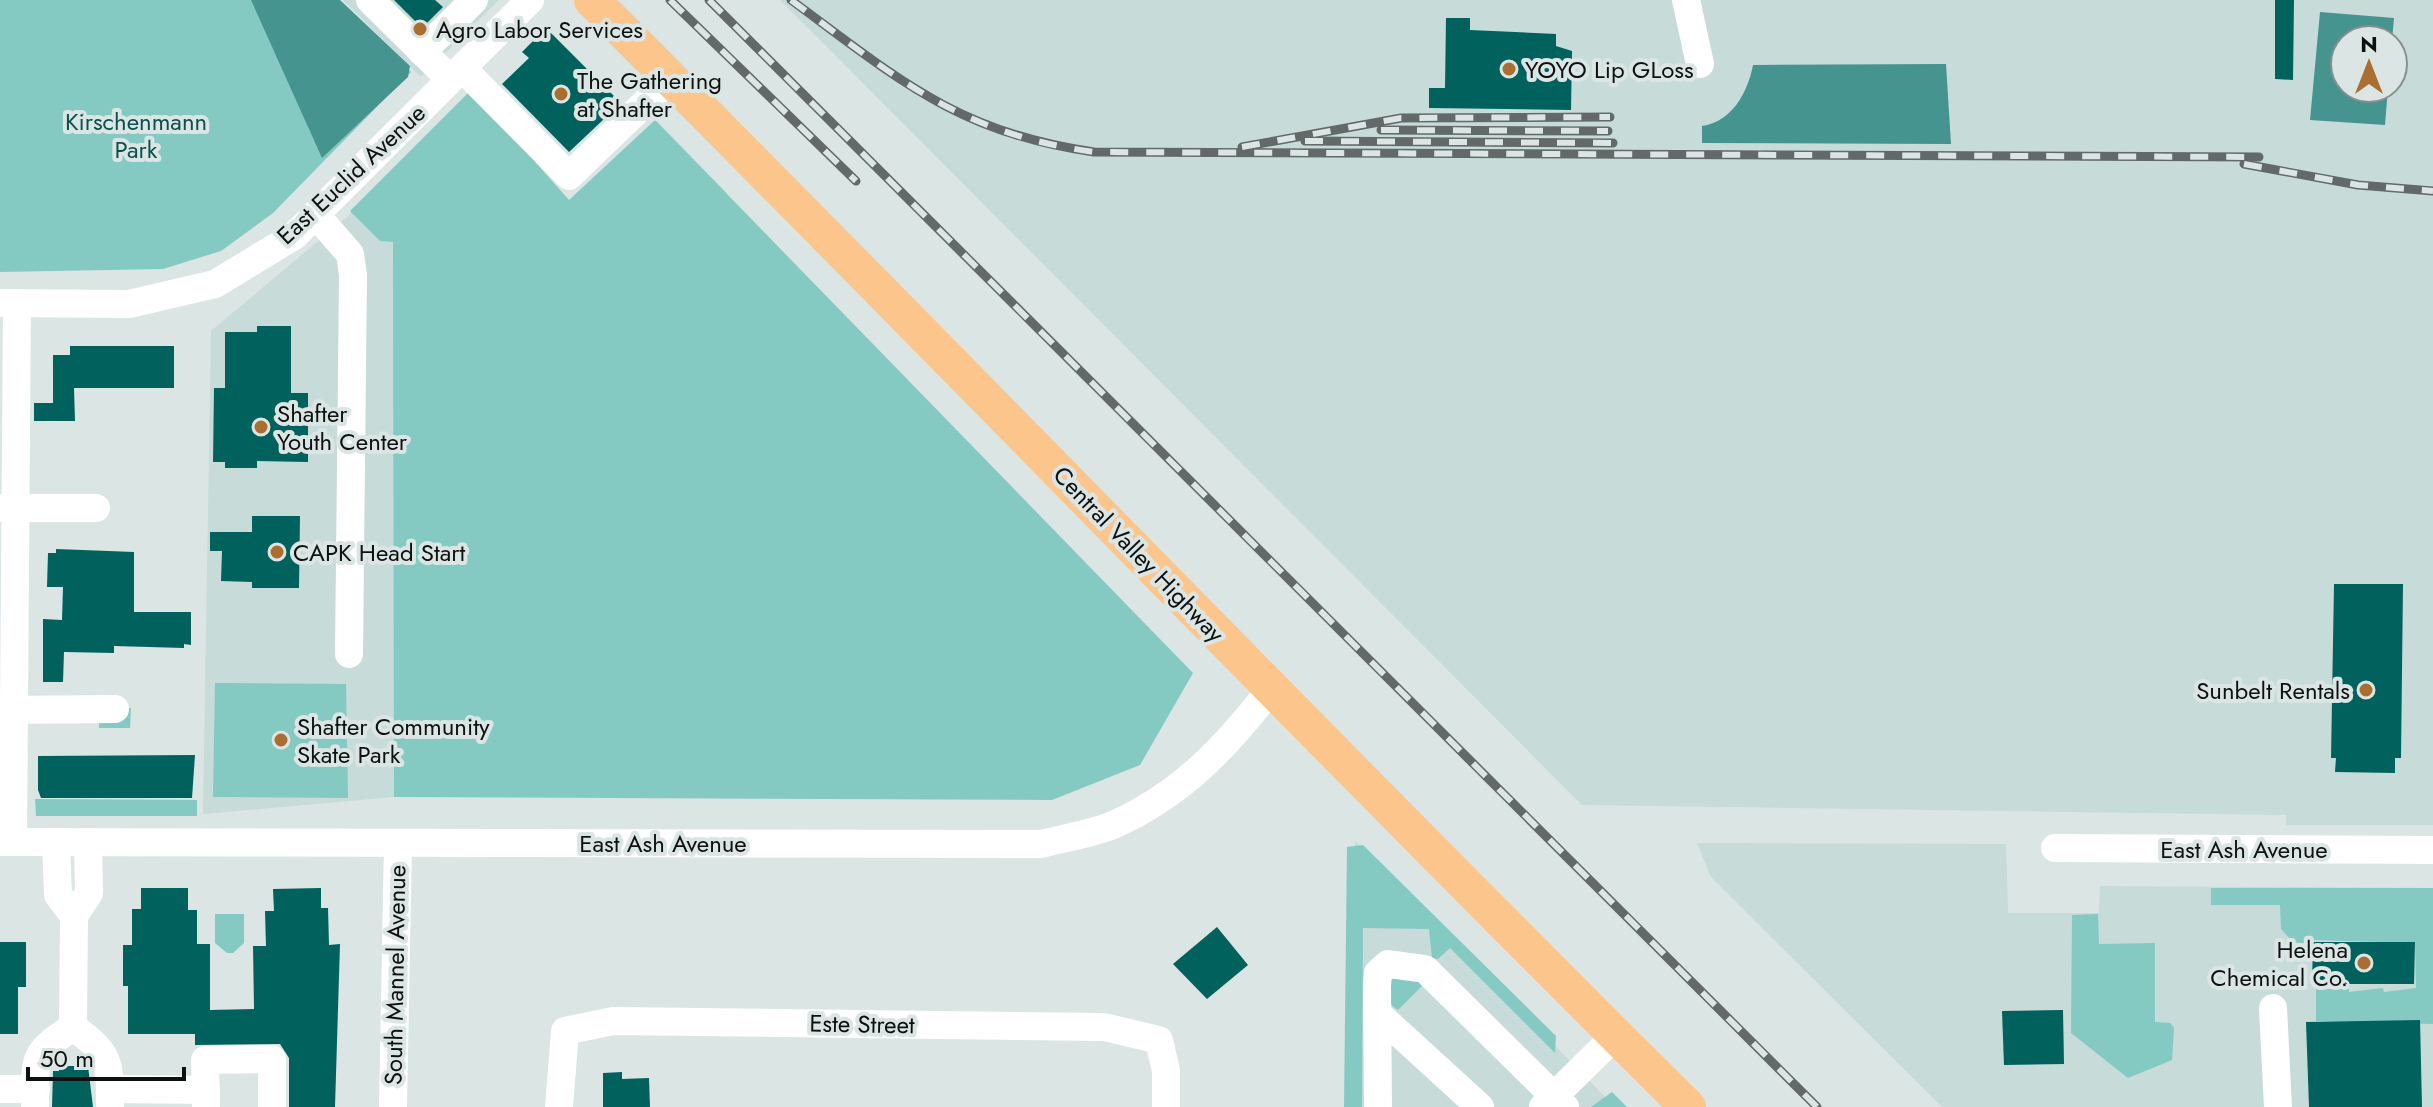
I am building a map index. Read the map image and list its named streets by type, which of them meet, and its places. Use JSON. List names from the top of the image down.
{
  "streets": {
    "main road": ["Central Valley Highway"],
    "street": [
      "East Euclid Avenue",
      "East Ash Avenue",
      "South Mannel Avenue",
      "Este Street"
    ]
  },
  "crossings": [
    ["Central Valley Highway", "East Ash Avenue"],
    ["East Ash Avenue", "South Mannel Avenue"]
  ],
  "parks": ["Kirschenmann Park"],
  "places": [
    "Agro Labor Services",
    "YOYO Lip GLoss",
    "The Gathering at Shafter",
    "Shafter Youth Center",
    "CAPK Head Start",
    "Sunbelt Rentals",
    "Shafter Community Skate Park",
    "Helena Chemical Co."
  ],
  "scale_bar": "50 m",
  "north": "top"
}
